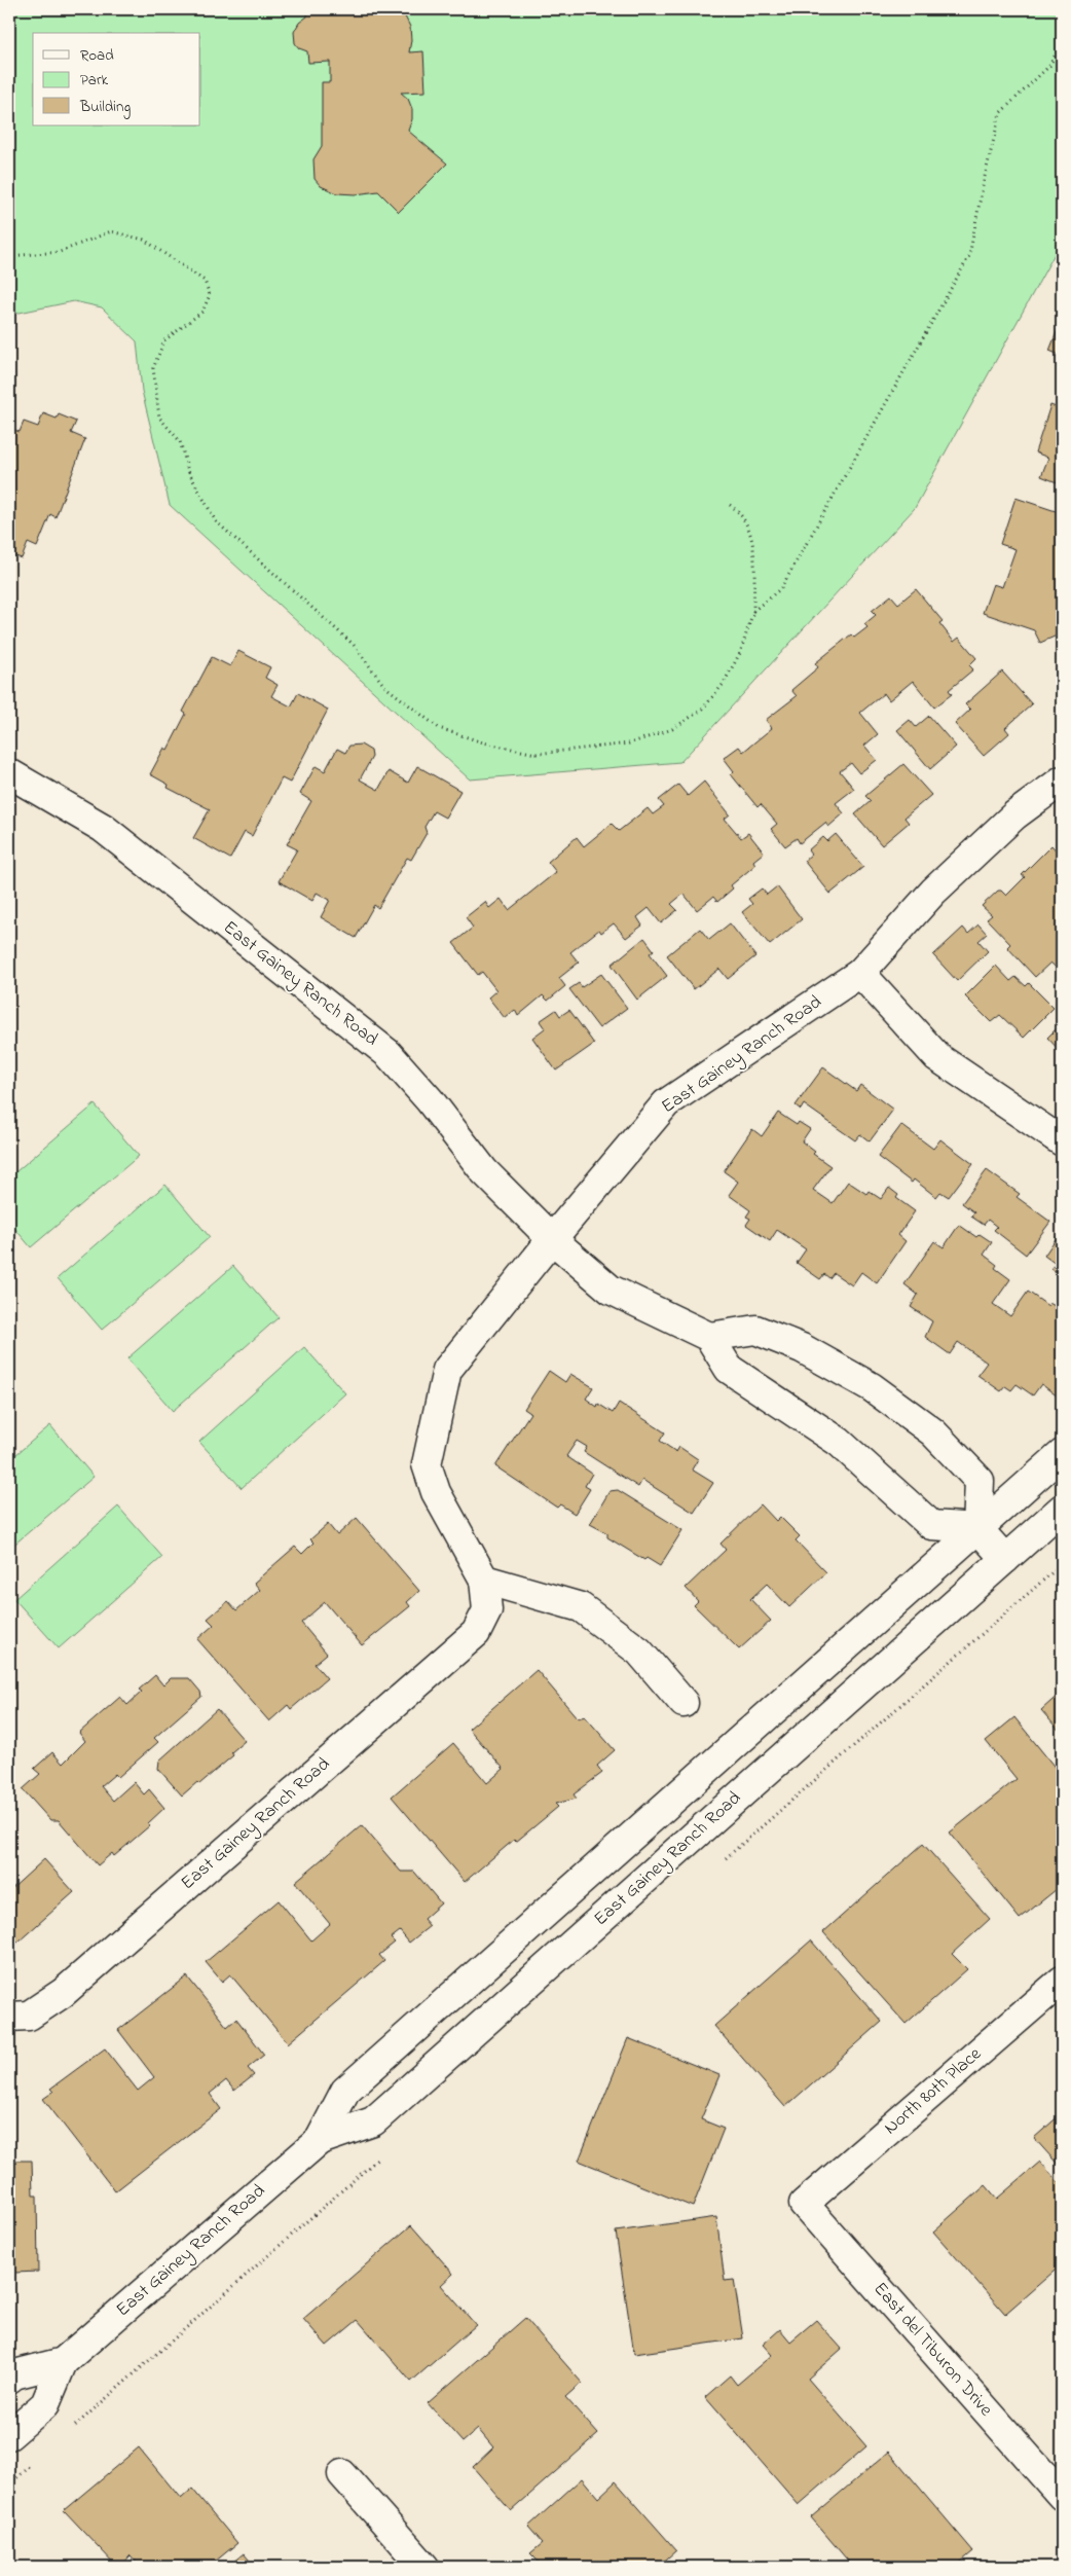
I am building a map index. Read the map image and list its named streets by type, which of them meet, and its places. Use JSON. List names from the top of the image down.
{
  "streets": {
    "street": ["East Gainey Ranch Road", "North 80th Place", "East del Tiburon Drive"]
  },
  "crossings": [
    ["North 80th Place", "East del Tiburon Drive"]
  ],
  "legend": ["Road", "Park", "Building"]
}
